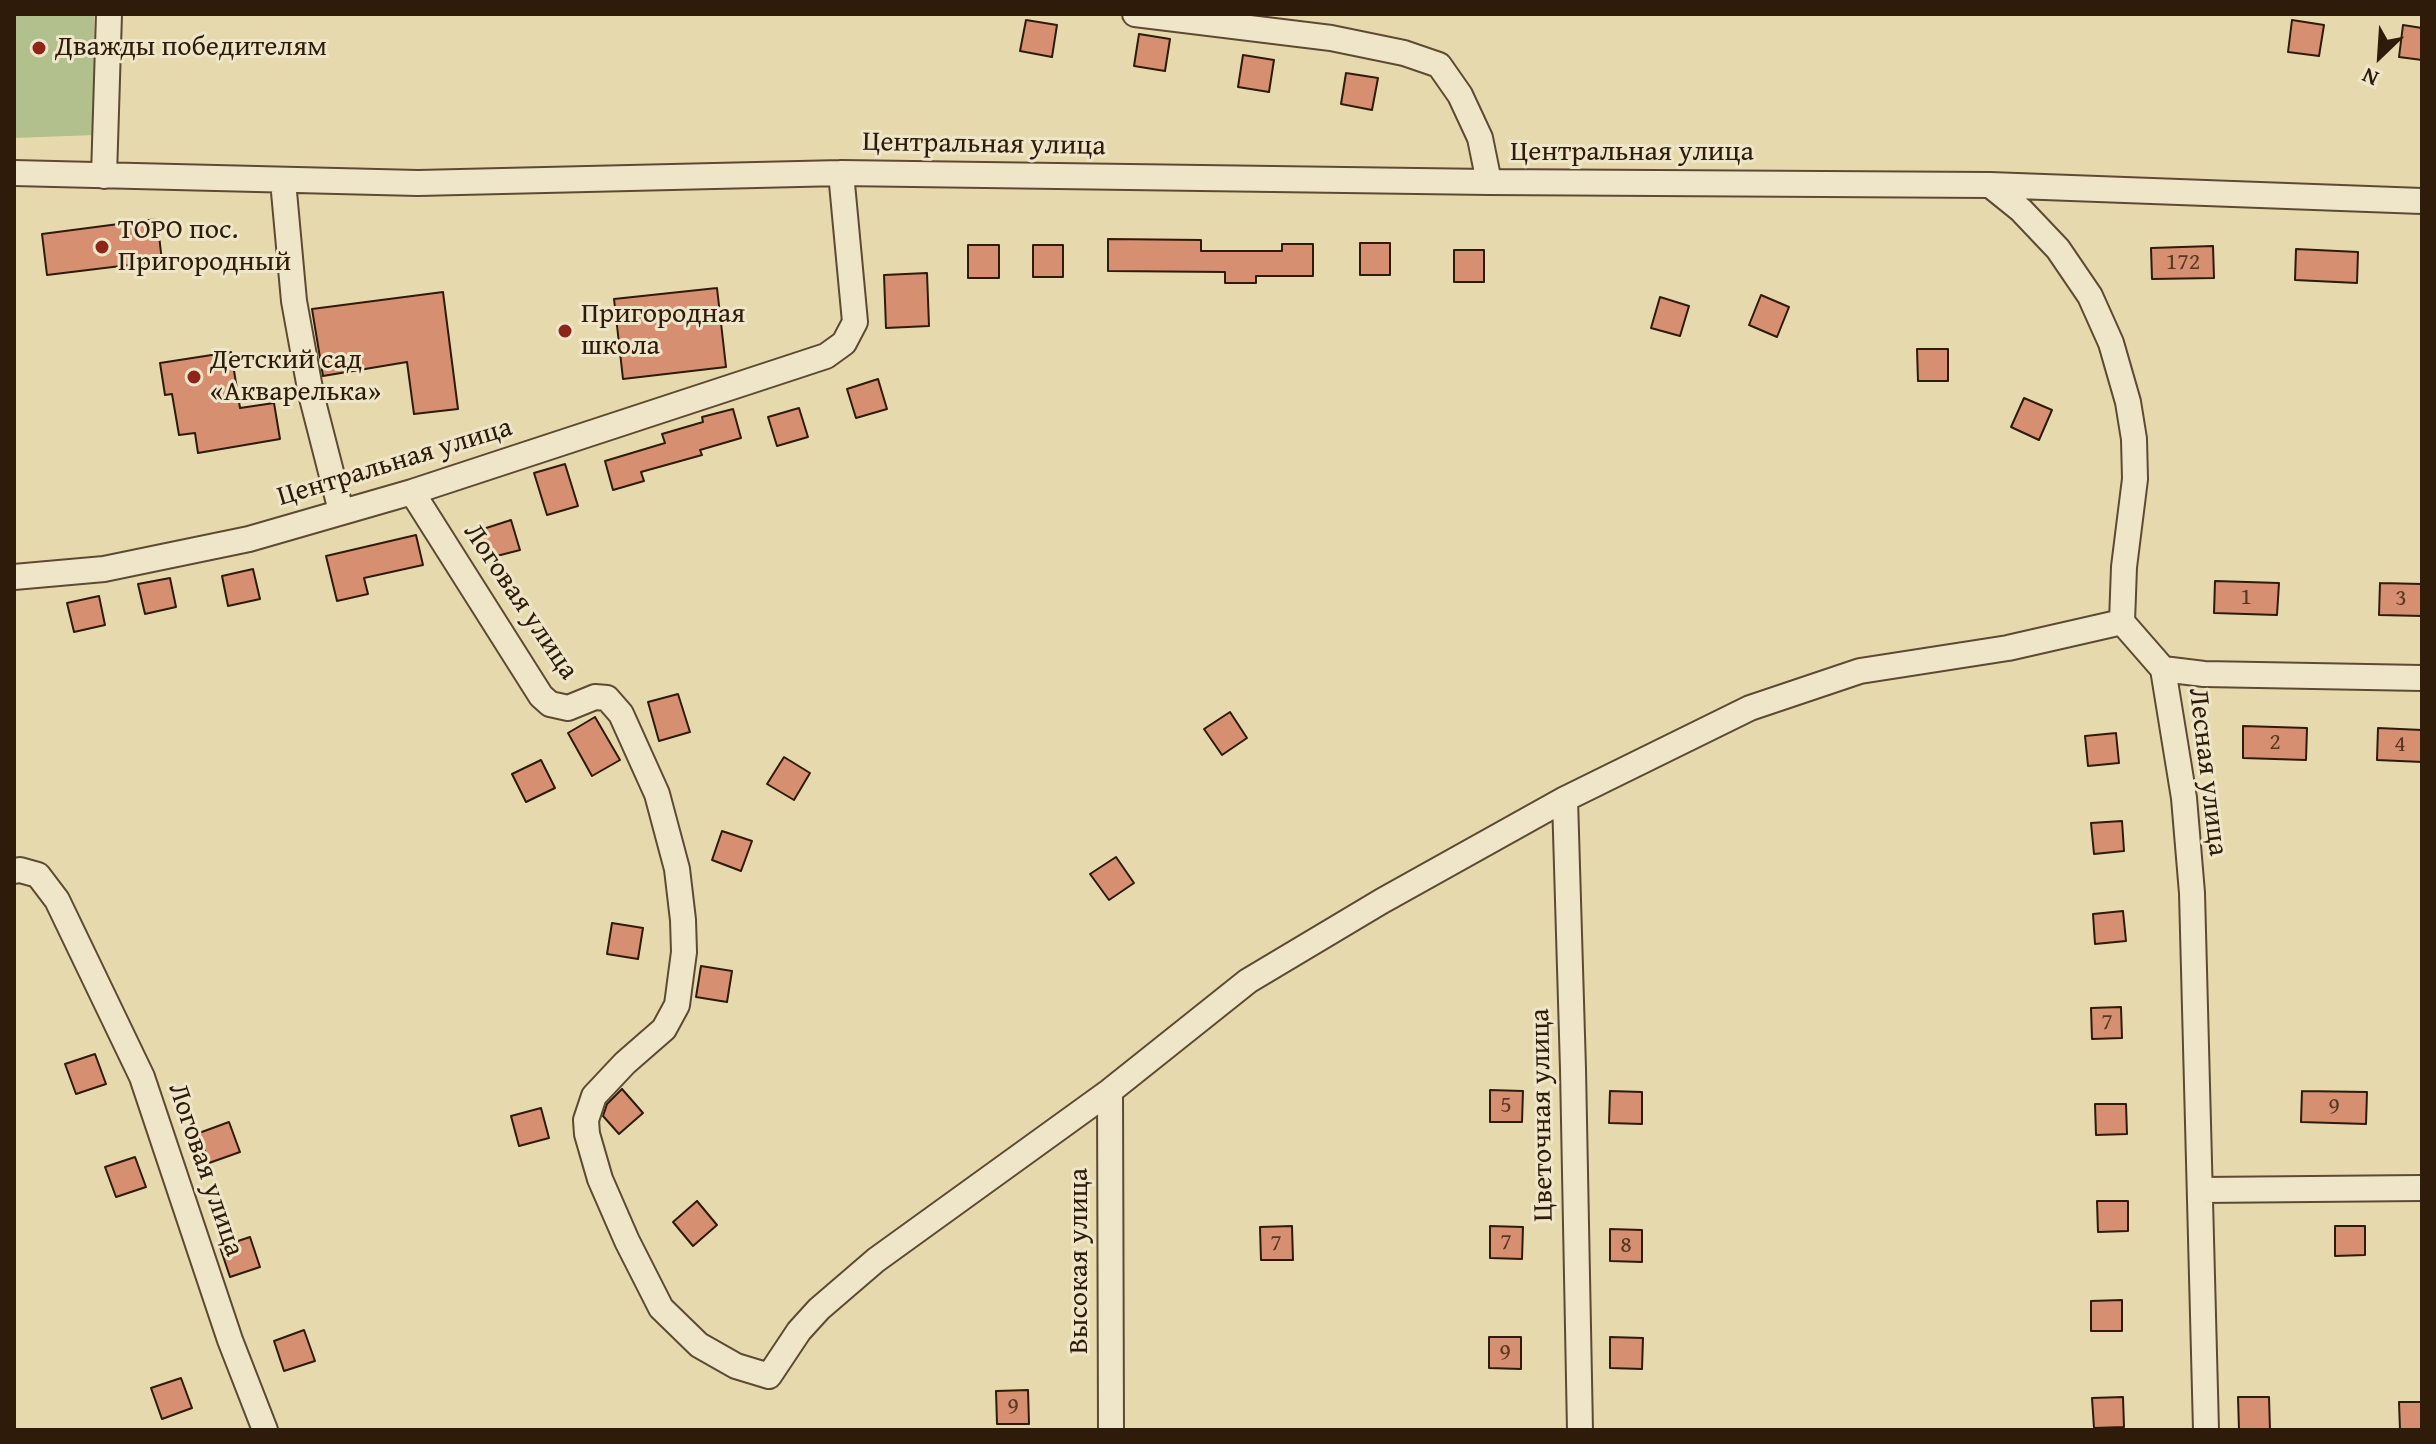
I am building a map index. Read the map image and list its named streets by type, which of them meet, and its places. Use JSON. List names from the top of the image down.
{
  "streets": {
    "street": [
      "Центральная улица",
      "Логовая улица",
      "Лесная улица",
      "Цветочная улица",
      "Высокая улица"
    ]
  },
  "crossings": [
    ["Центральная улица", "Логовая улица"],
    ["Логовая улица", "Высокая улица"]
  ],
  "places": [
    "Дважды победителям",
    "ТОРО пос. Пригородный",
    "Пригородная школа",
    "Детский сад «Акварелька»"
  ],
  "house_numbers": [
    "172",
    "1",
    "3",
    "2",
    "4",
    "7",
    "5",
    "9",
    "7",
    "7",
    "8",
    "9",
    "9"
  ],
  "north": "bottom left"
}
